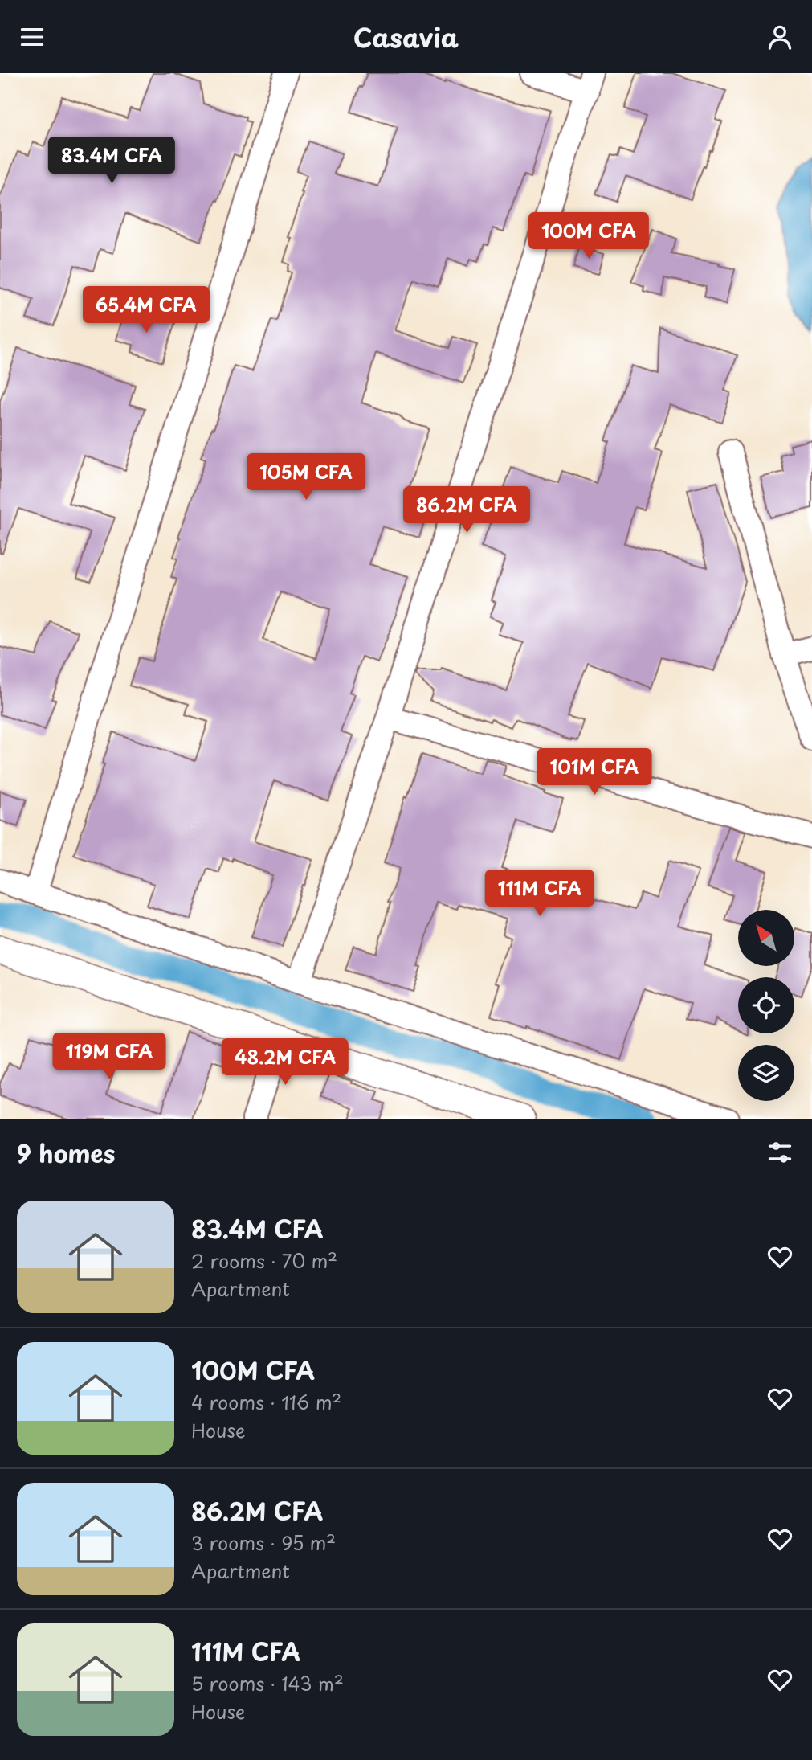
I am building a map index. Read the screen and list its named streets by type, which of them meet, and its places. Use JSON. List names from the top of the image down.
{
  "north": "top left",
  "page": {
    "header": "Casavia",
    "price": [
      "83.4M CFA",
      "100M CFA",
      "65.4M CFA",
      "105M CFA",
      "86.2M CFA",
      "101M CFA",
      "111M CFA",
      "119M CFA",
      "48.2M CFA"
    ],
    "heading": "9 homes",
    "list": [
      {
        "name": "83.4M CFA",
        "note": "2 rooms · 70 m² · Apartment"
      },
      {
        "name": "100M CFA",
        "note": "4 rooms · 116 m² · House"
      },
      {
        "name": "86.2M CFA",
        "note": "3 rooms · 95 m² · Apartment"
      },
      {
        "name": "111M CFA",
        "note": "5 rooms · 143 m² · House"
      }
    ]
  }
}
